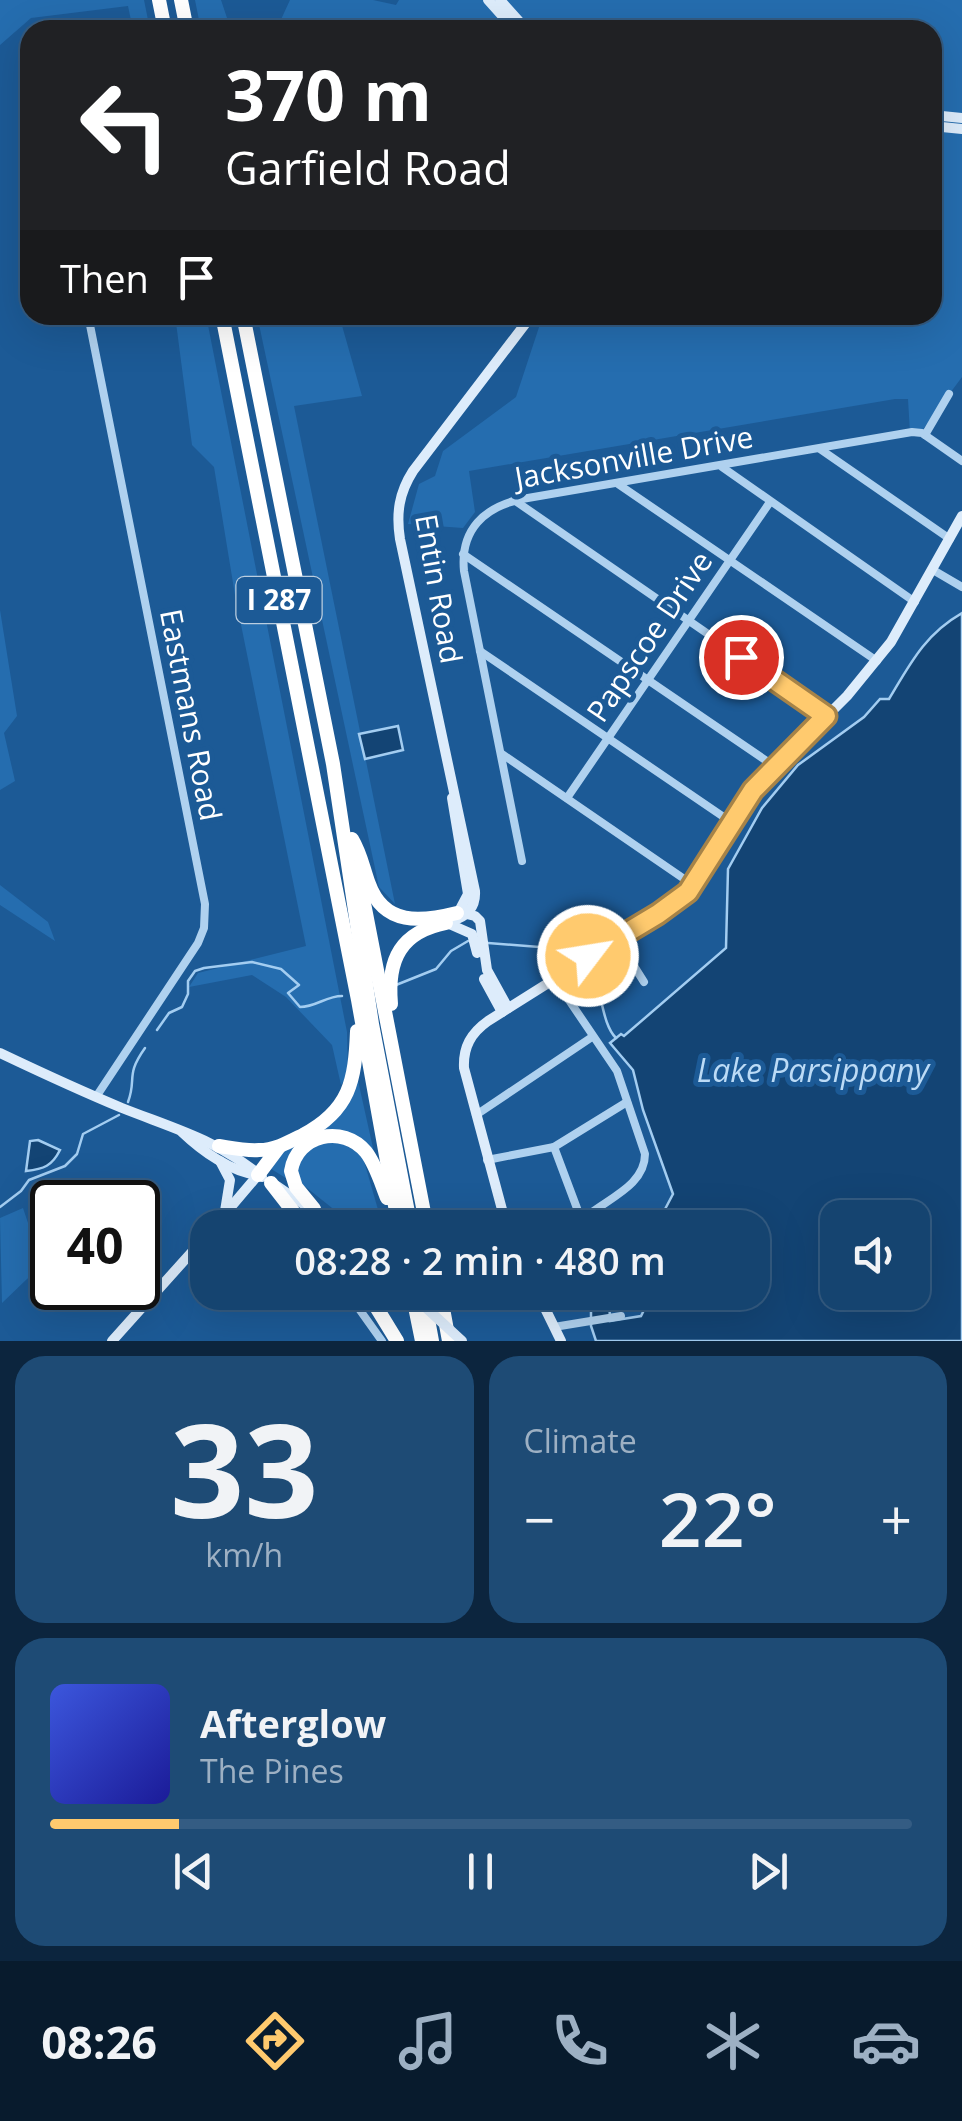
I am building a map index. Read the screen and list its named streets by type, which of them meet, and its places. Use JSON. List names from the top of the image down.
{
  "streets": {
    "highway": ["I 287"],
    "street": [
      "Jacksonville Drive",
      "Entin Road",
      "Papscoe Drive",
      "Eastmans Road"
    ]
  },
  "water": ["Lake Parsippany"],
  "page": {
    "turn": ["370 m", "Garfield Road"],
    "then": "Then",
    "limit": "40",
    "trip": "08:28 · 2 min · 480 m",
    "tile": [
      ["33", "km/h"],
      "Climate"
    ],
    "heat": ["−", "22°", "+"],
    "song": ["Afterglow", "The Pines"],
    "tabs": "08:26"
  }
}
